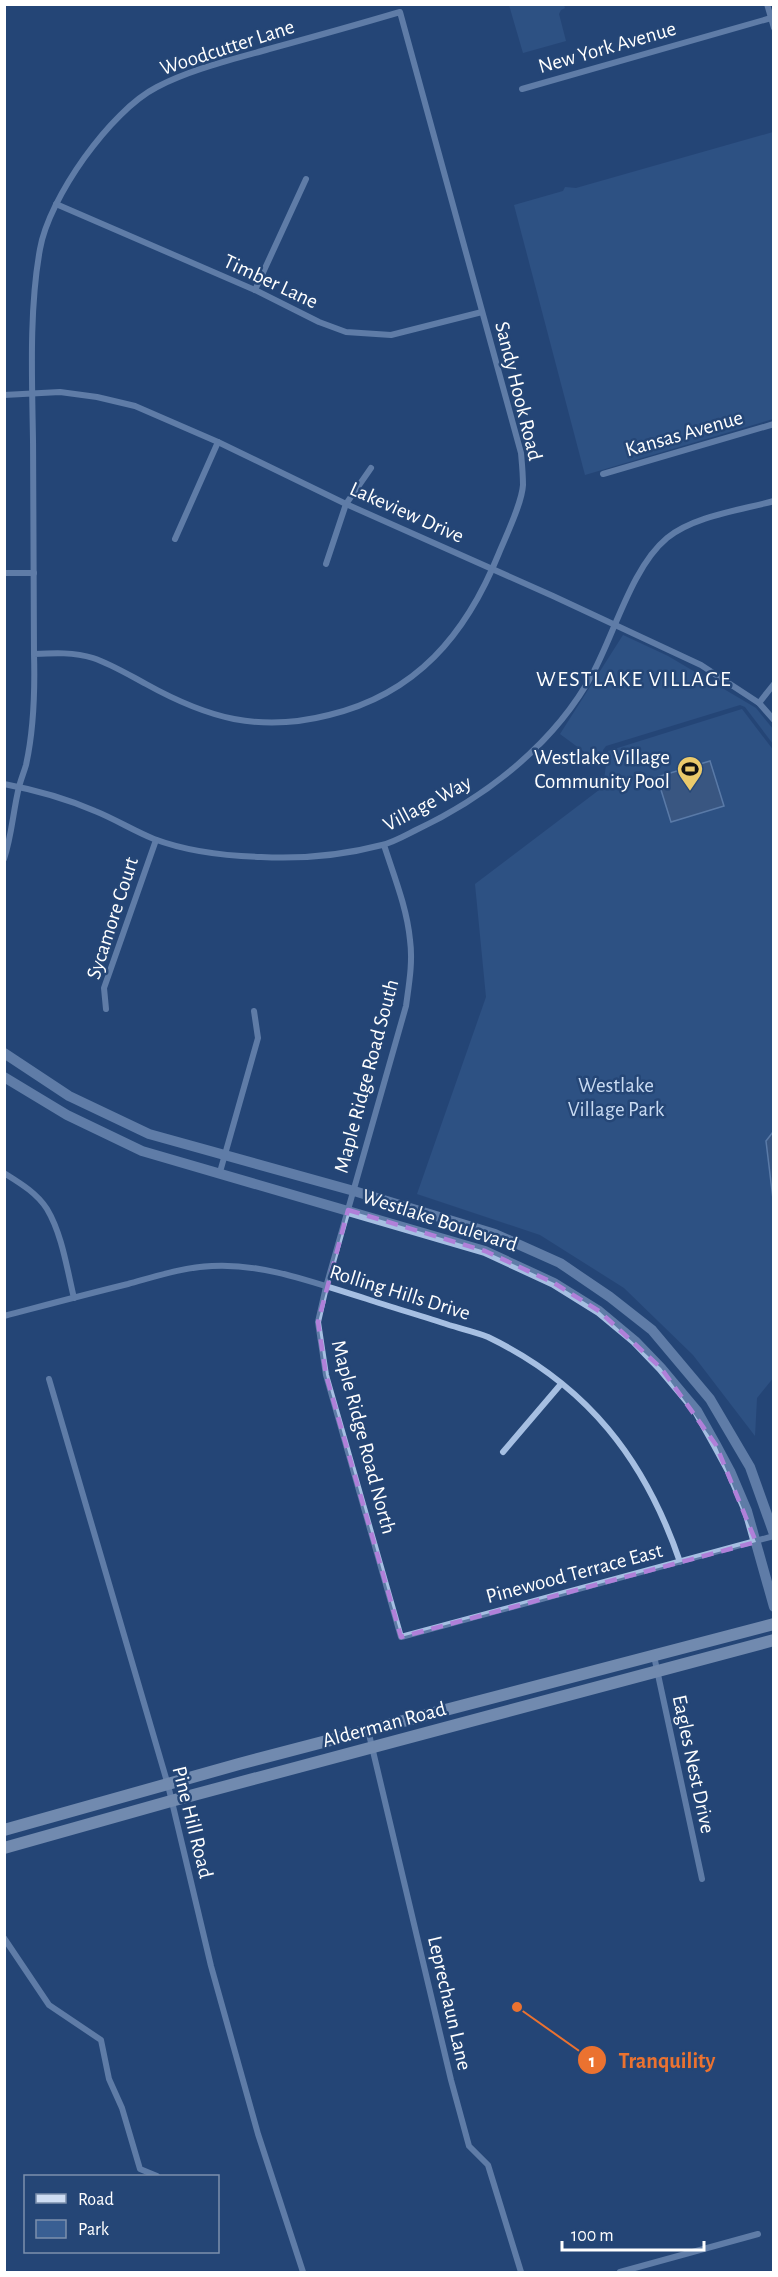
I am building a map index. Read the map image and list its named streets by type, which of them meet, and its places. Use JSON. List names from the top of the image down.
{
  "streets": {
    "main road": ["Alderman Road"],
    "street": [
      "Woodcutter Lane",
      "New York Avenue",
      "Timber Lane",
      "Sandy Hook Road",
      "Kansas Avenue",
      "Lakeview Drive",
      "Village Way",
      "Sycamore Court",
      "Maple Ridge Road South",
      "Westlake Boulevard",
      "Rolling Hills Drive",
      "Maple Ridge Road North",
      "Pinewood Terrace East",
      "Eagles Nest Drive",
      "Pine Hill Road",
      "Leprechaun Lane"
    ]
  },
  "crossings": [
    ["Woodcutter Lane", "Timber Lane"],
    ["Woodcutter Lane", "Sandy Hook Road"],
    ["Woodcutter Lane", "Lakeview Drive"],
    ["Woodcutter Lane", "Village Way"],
    ["Timber Lane", "Sandy Hook Road"],
    ["Sandy Hook Road", "Lakeview Drive"],
    ["Lakeview Drive", "Village Way"],
    ["Village Way", "Sycamore Court"],
    ["Village Way", "Maple Ridge Road South"],
    ["Maple Ridge Road South", "Westlake Boulevard"],
    ["Maple Ridge Road South", "Maple Ridge Road North"],
    ["Westlake Boulevard", "Maple Ridge Road North"],
    ["Westlake Boulevard", "Pinewood Terrace East"],
    ["Rolling Hills Drive", "Maple Ridge Road North"],
    ["Rolling Hills Drive", "Pinewood Terrace East"],
    ["Maple Ridge Road North", "Pinewood Terrace East"],
    ["Alderman Road", "Eagles Nest Drive"],
    ["Alderman Road", "Pine Hill Road"],
    ["Alderman Road", "Leprechaun Lane"]
  ],
  "districts": ["WESTLAKE VILLAGE"],
  "parks": ["Westlake Village Park"],
  "places": {
    "sports": ["Westlake Village Community Pool"],
    "other": ["Tranquility"]
  },
  "legend": ["Road", "Park"],
  "scale_bar": "100 m"
}
